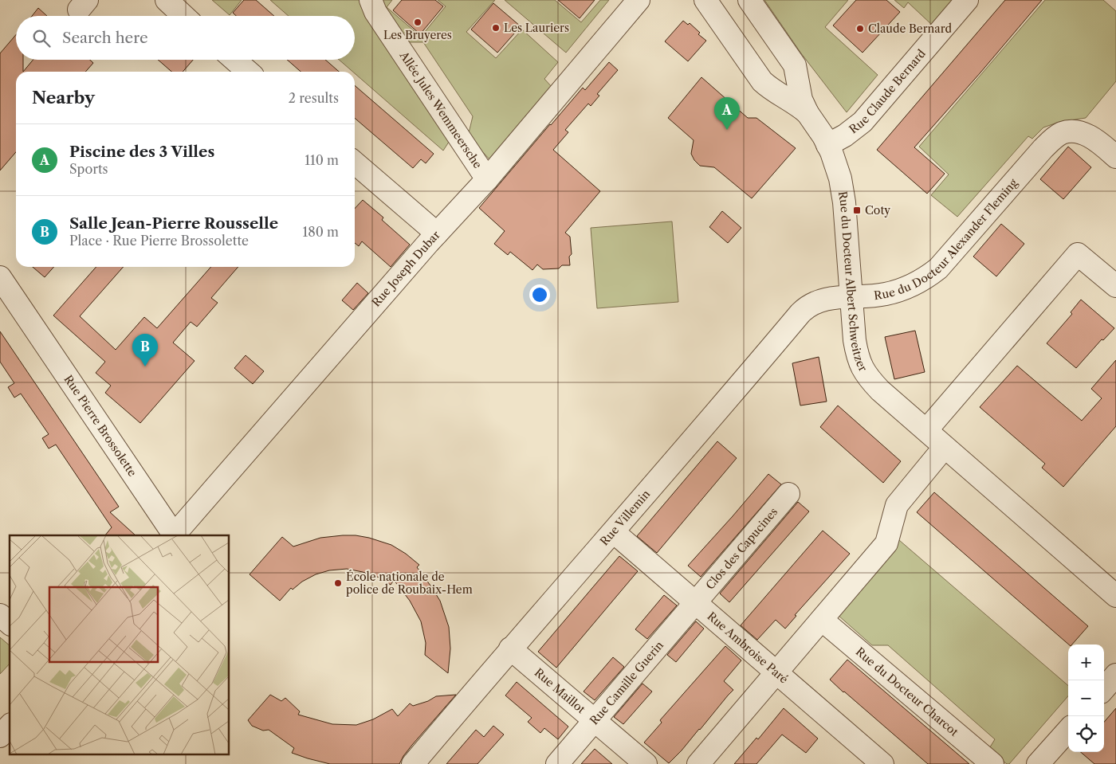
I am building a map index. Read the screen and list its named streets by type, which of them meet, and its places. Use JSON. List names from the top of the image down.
{
  "streets": {
    "street": [
      "Rue Claude Bernard",
      "Allée Jules Wemmeersche",
      "Rue du Docteur Alexander Fleming",
      "Rue Joseph Dubar",
      "Rue du Docteur Albert Schweitzer",
      "Rue Pierre Brossolette",
      "Rue Villemin",
      "Clos des Capucines",
      "Rue Ambroise Paré",
      "Rue Camille Guerin",
      "Rue Maillot",
      "Rue du Docteur Charcot"
    ]
  },
  "crossings": [
    ["Rue Claude Bernard", "Rue du Docteur Albert Schweitzer"],
    ["Allée Jules Wemmeersche", "Rue Joseph Dubar"],
    ["Rue du Docteur Alexander Fleming", "Rue du Docteur Albert Schweitzer"],
    ["Rue du Docteur Alexander Fleming", "Rue Villemin"],
    ["Rue Joseph Dubar", "Rue Pierre Brossolette"],
    ["Rue du Docteur Albert Schweitzer", "Rue Villemin"],
    ["Rue Villemin", "Rue Ambroise Paré"],
    ["Rue Villemin", "Rue Maillot"],
    ["Clos des Capucines", "Rue Ambroise Paré"],
    ["Clos des Capucines", "Rue Camille Guerin"],
    ["Rue Ambroise Paré", "Rue Camille Guerin"],
    ["Rue Camille Guerin", "Rue Maillot"]
  ],
  "places": {
    "other": [
      "Les Bruyeres",
      "Les Lauriers",
      "Claude Bernard",
      "École nationale de police de Roubaix-Hem"
    ],
    "transit": ["Coty"]
  },
  "page": {
    "search": "Search here",
    "heading": ["Nearby", "2 results"],
    "pins": ["A", "B"],
    "list": [
      {
        "mark": "A",
        "name": "Piscine des 3 Villes",
        "note": "Sports",
        "value": "110 m"
      },
      {
        "mark": "B",
        "name": "Salle Jean-Pierre Rousselle",
        "note": "Place · Rue Pierre Brossolette",
        "value": "180 m"
      }
    ],
    "map_buttons": ["+", "−"]
  }
}
